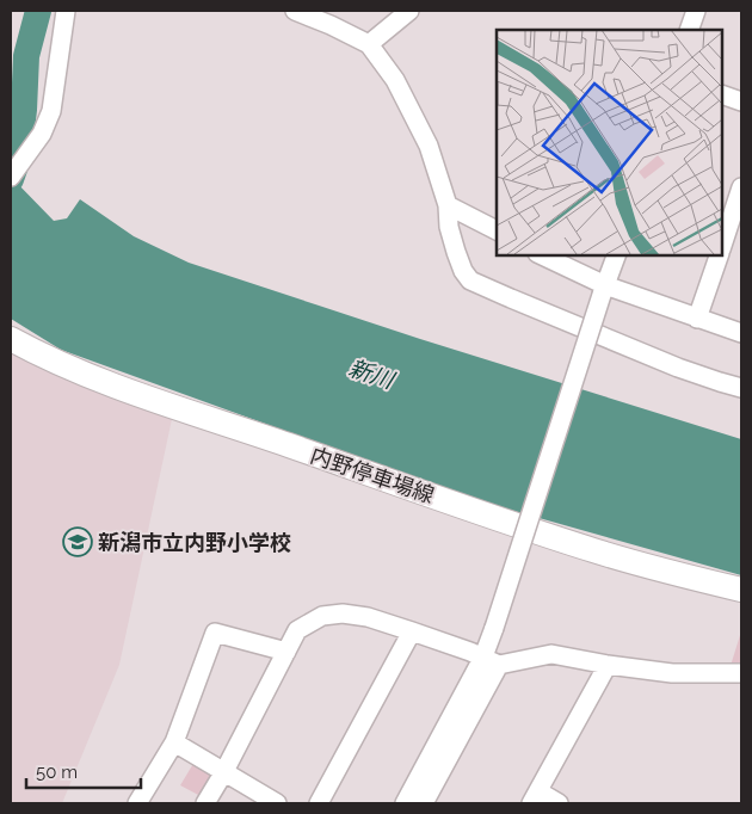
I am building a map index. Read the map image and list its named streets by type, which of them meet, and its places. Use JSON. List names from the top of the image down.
{
  "streets": {
    "main road": ["内野停車場線"]
  },
  "water": ["新川"],
  "places": {
    "school or university": ["新潟市立内野小学校"]
  },
  "scale_bar": "50 m"
}
